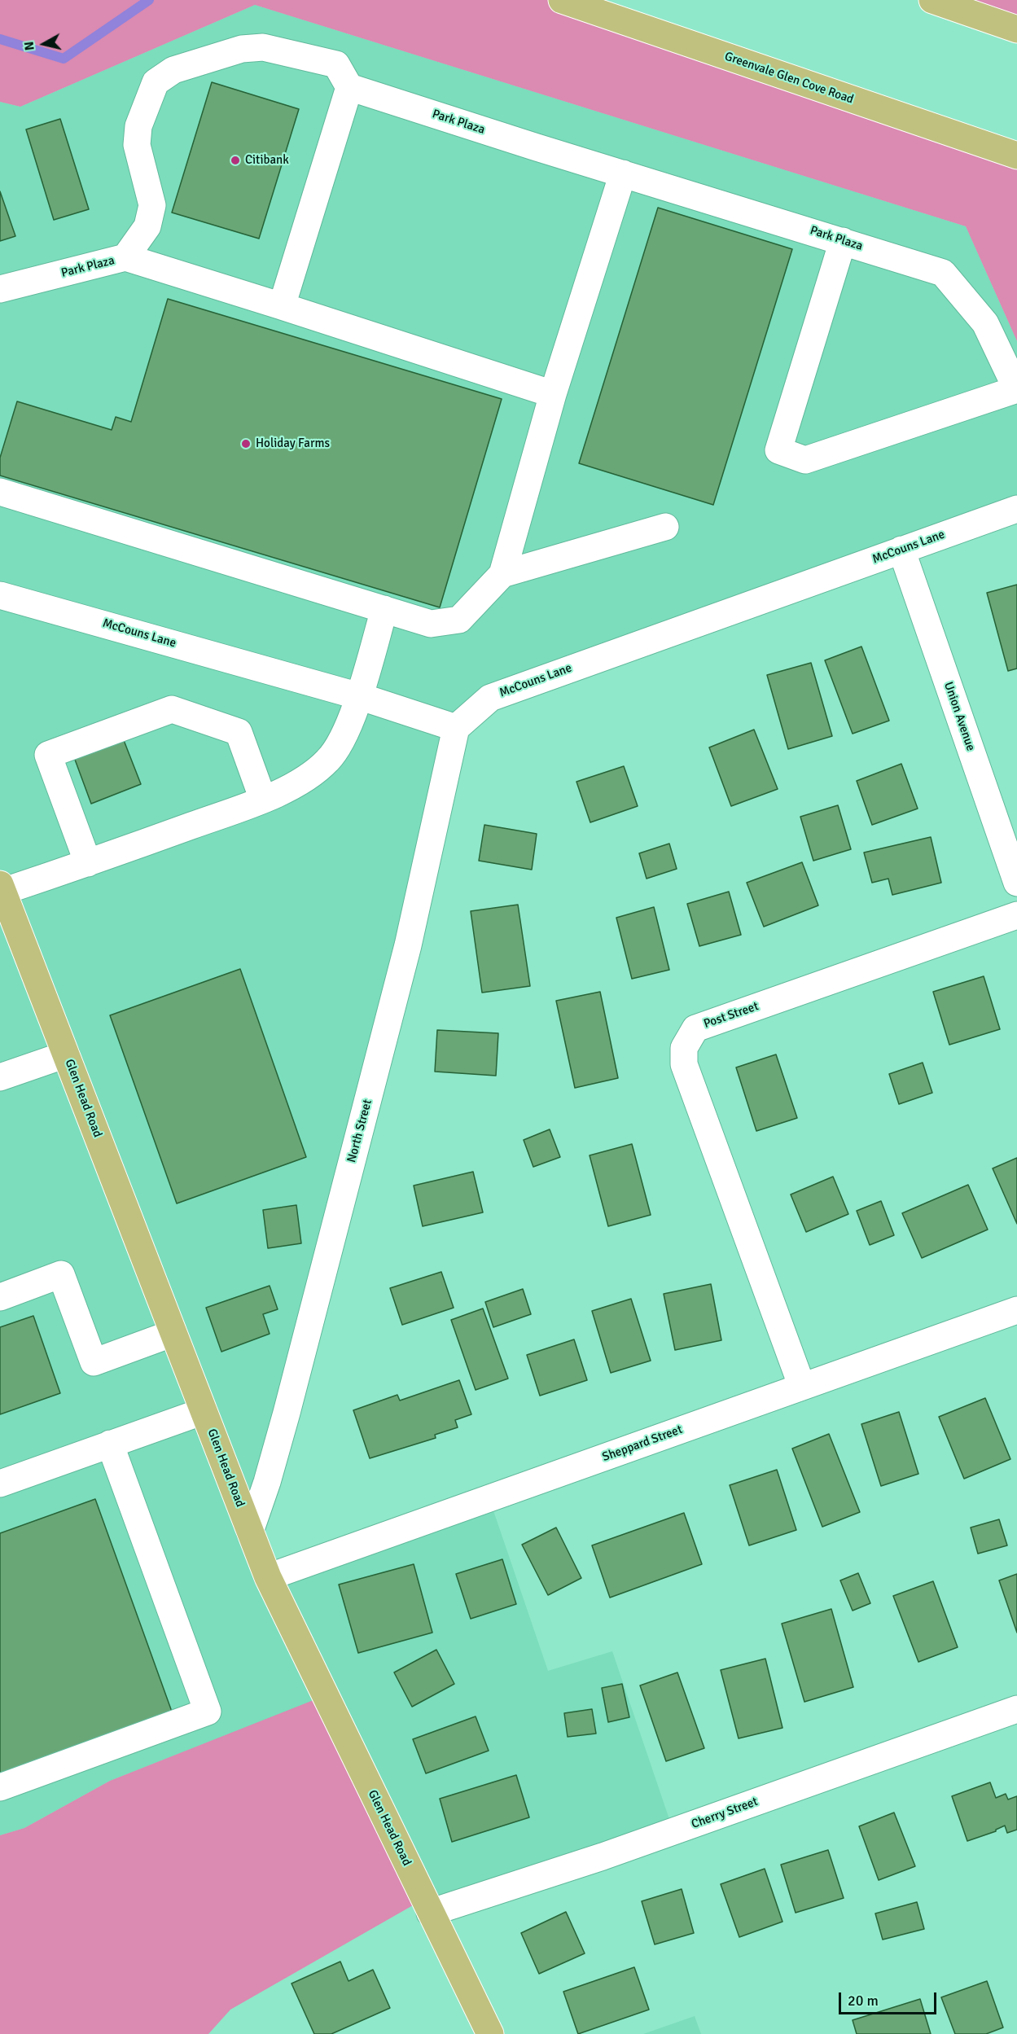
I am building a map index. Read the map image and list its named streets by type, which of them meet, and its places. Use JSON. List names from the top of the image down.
{
  "streets": {
    "main road": ["Greenvale Glen Cove Road", "Glen Head Road"],
    "street": [
      "Park Plaza",
      "McCouns Lane",
      "Union Avenue",
      "Post Street",
      "North Street",
      "Sheppard Street",
      "Cherry Street"
    ]
  },
  "crossings": [
    ["McCouns Lane", "Union Avenue"],
    ["McCouns Lane", "North Street"],
    ["Post Street", "Sheppard Street"],
    ["Glen Head Road", "North Street"],
    ["Glen Head Road", "Sheppard Street"],
    ["Glen Head Road", "Cherry Street"]
  ],
  "places": ["Citibank", "Holiday Farms"],
  "scale_bar": "20 m",
  "north": "left"
}
